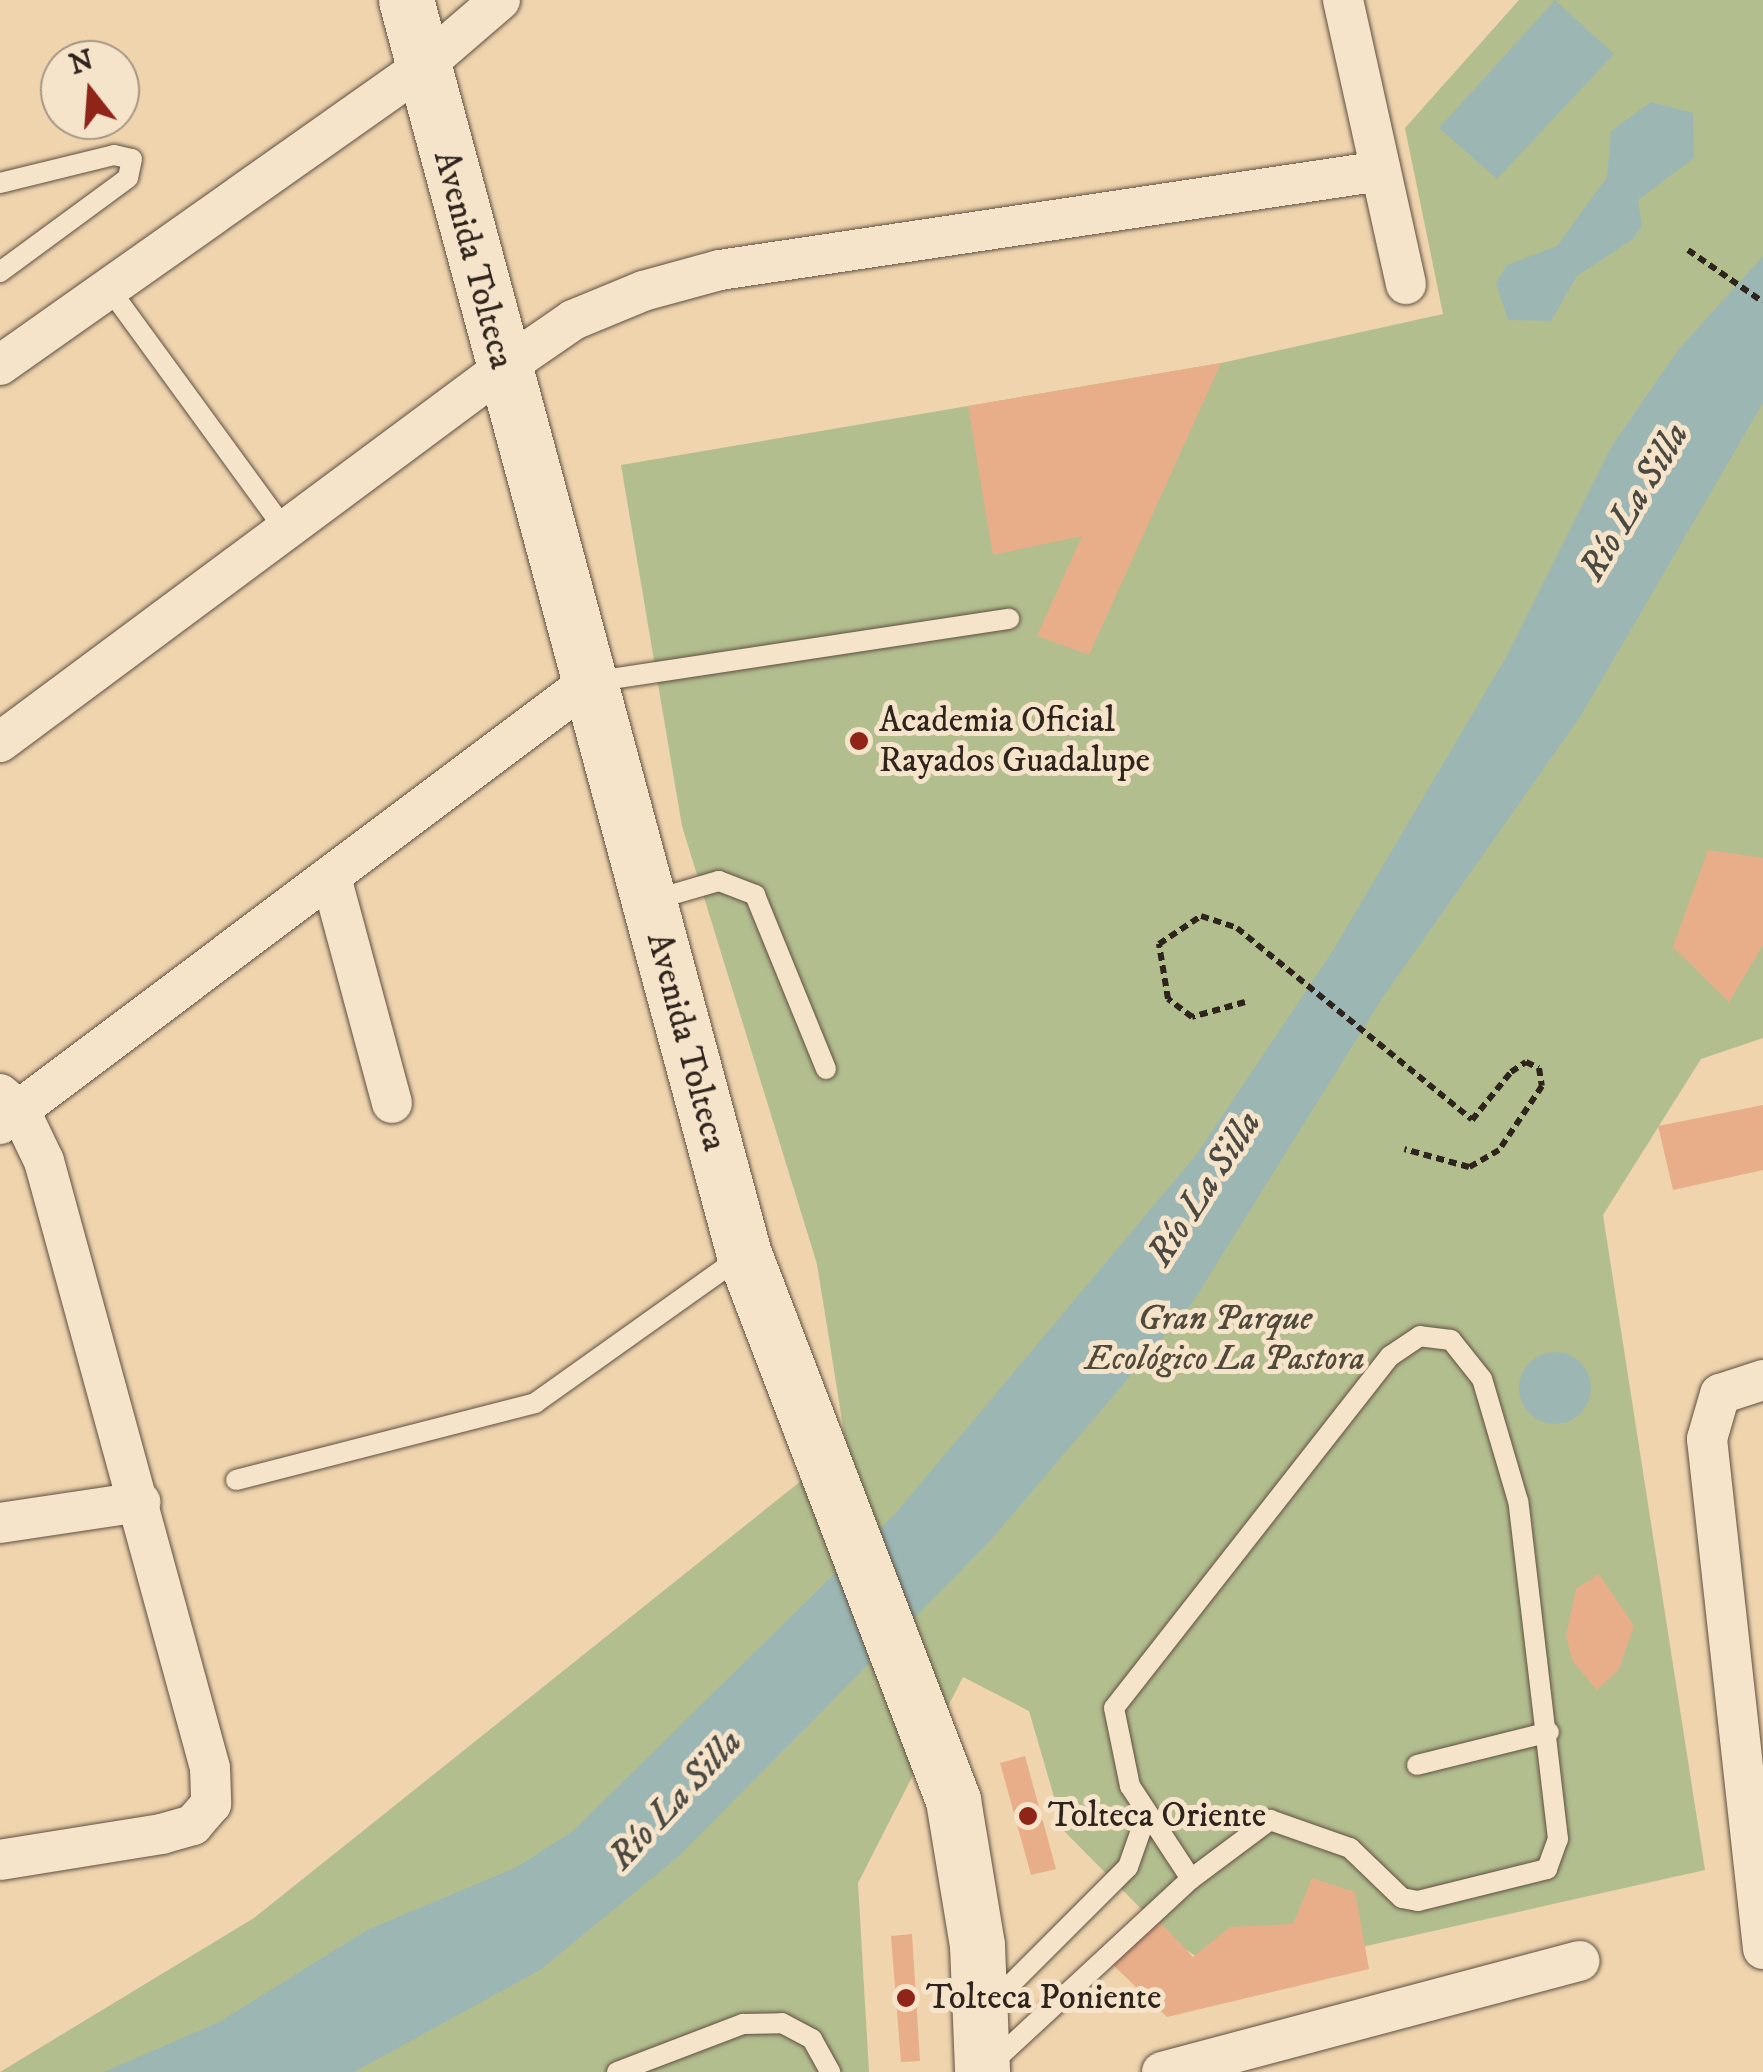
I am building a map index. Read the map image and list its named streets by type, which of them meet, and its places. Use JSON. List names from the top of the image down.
{
  "streets": {
    "street": ["Avenida Tolteca"]
  },
  "water": ["Río La Silla"],
  "parks": ["Gran Parque Ecológico La Pastora"],
  "places": ["Academia Oficial Rayados Guadalupe", "Tolteca Oriente", "Tolteca Poniente"],
  "north": "top"
}
